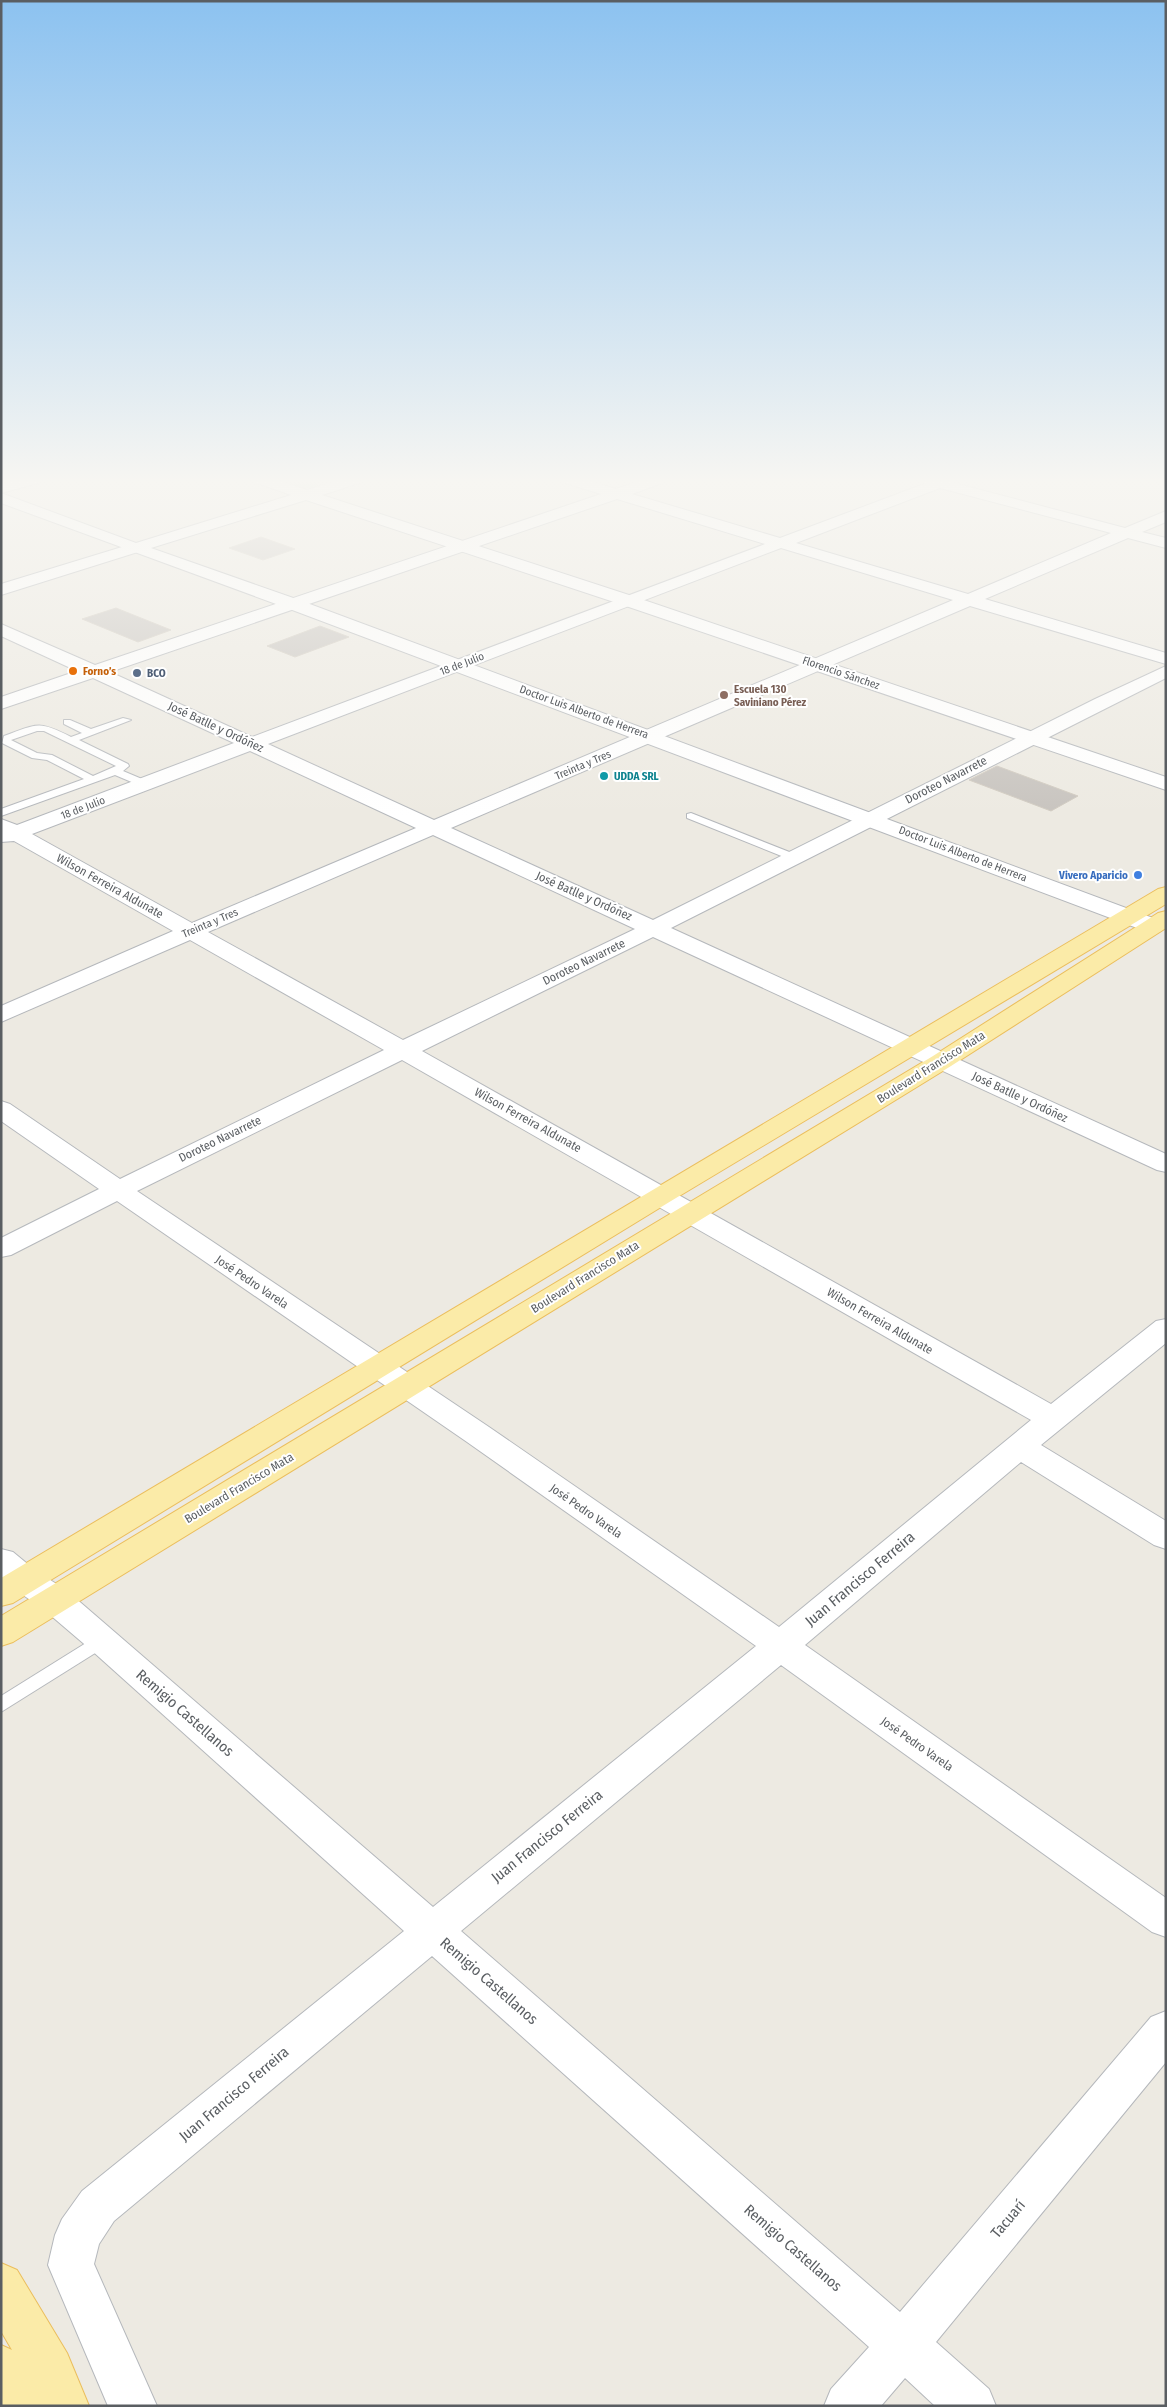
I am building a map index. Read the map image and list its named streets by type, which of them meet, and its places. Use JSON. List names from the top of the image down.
{
  "streets": {
    "main road": ["Boulevard Francisco Mata"],
    "street": [
      "18 de Julio",
      "Florencio Sánchez",
      "Doctor Luis Alberto de Herrera",
      "José Batlle y Ordóñez",
      "Treinta y Tres",
      "Doroteo Navarrete",
      "Wilson Ferreira Aldunate",
      "José Pedro Varela",
      "Juan Francisco Ferreira",
      "Remigio Castellanos",
      "Tacuarí"
    ]
  },
  "crossings": [
    ["18 de Julio", "Florencio Sánchez"],
    ["18 de Julio", "Doctor Luis Alberto de Herrera"],
    ["18 de Julio", "José Batlle y Ordóñez"],
    ["18 de Julio", "Wilson Ferreira Aldunate"],
    ["Florencio Sánchez", "Treinta y Tres"],
    ["Florencio Sánchez", "Doroteo Navarrete"],
    ["Doctor Luis Alberto de Herrera", "Treinta y Tres"],
    ["Doctor Luis Alberto de Herrera", "Doroteo Navarrete"],
    ["Doctor Luis Alberto de Herrera", "Boulevard Francisco Mata"],
    ["José Batlle y Ordóñez", "Treinta y Tres"],
    ["José Batlle y Ordóñez", "Doroteo Navarrete"],
    ["José Batlle y Ordóñez", "Boulevard Francisco Mata"],
    ["Treinta y Tres", "Wilson Ferreira Aldunate"],
    ["Doroteo Navarrete", "Wilson Ferreira Aldunate"],
    ["Doroteo Navarrete", "José Pedro Varela"],
    ["Wilson Ferreira Aldunate", "Boulevard Francisco Mata"],
    ["Wilson Ferreira Aldunate", "Juan Francisco Ferreira"],
    ["Boulevard Francisco Mata", "José Pedro Varela"],
    ["Boulevard Francisco Mata", "Remigio Castellanos"],
    ["José Pedro Varela", "Juan Francisco Ferreira"],
    ["Juan Francisco Ferreira", "Remigio Castellanos"],
    ["Remigio Castellanos", "Tacuarí"]
  ],
  "places": [
    "Forno’s",
    "BCO",
    "Escuela 130 Saviniano Pérez",
    "UDDA SRL",
    "Vivero Aparicio"
  ]
}
